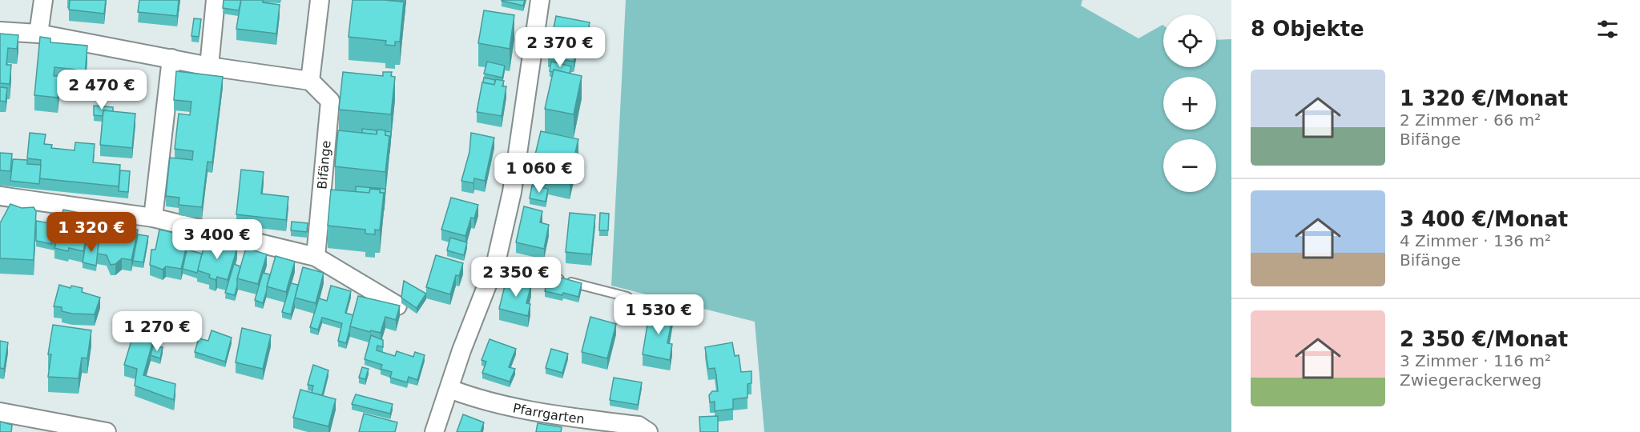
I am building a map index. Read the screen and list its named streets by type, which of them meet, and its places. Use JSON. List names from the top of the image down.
{
  "streets": {
    "street": ["Bifänge", "Pfarrgarten"]
  },
  "page": {
    "heading": "8 Objekte",
    "map_buttons": ["+", "−"],
    "price": [
      "2 370 €",
      "2 470 €",
      "1 060 €",
      "1 320 €",
      "3 400 €",
      "2 350 €",
      "1 530 €",
      "1 270 €"
    ],
    "list": [
      {
        "name": "1 320 €/Monat",
        "note": "2 Zimmer · 66 m² · Bifänge"
      },
      {
        "name": "3 400 €/Monat",
        "note": "4 Zimmer · 136 m² · Bifänge"
      },
      {
        "name": "2 350 €/Monat",
        "note": "3 Zimmer · 116 m² · Zwiegerackerweg"
      }
    ]
  }
}
